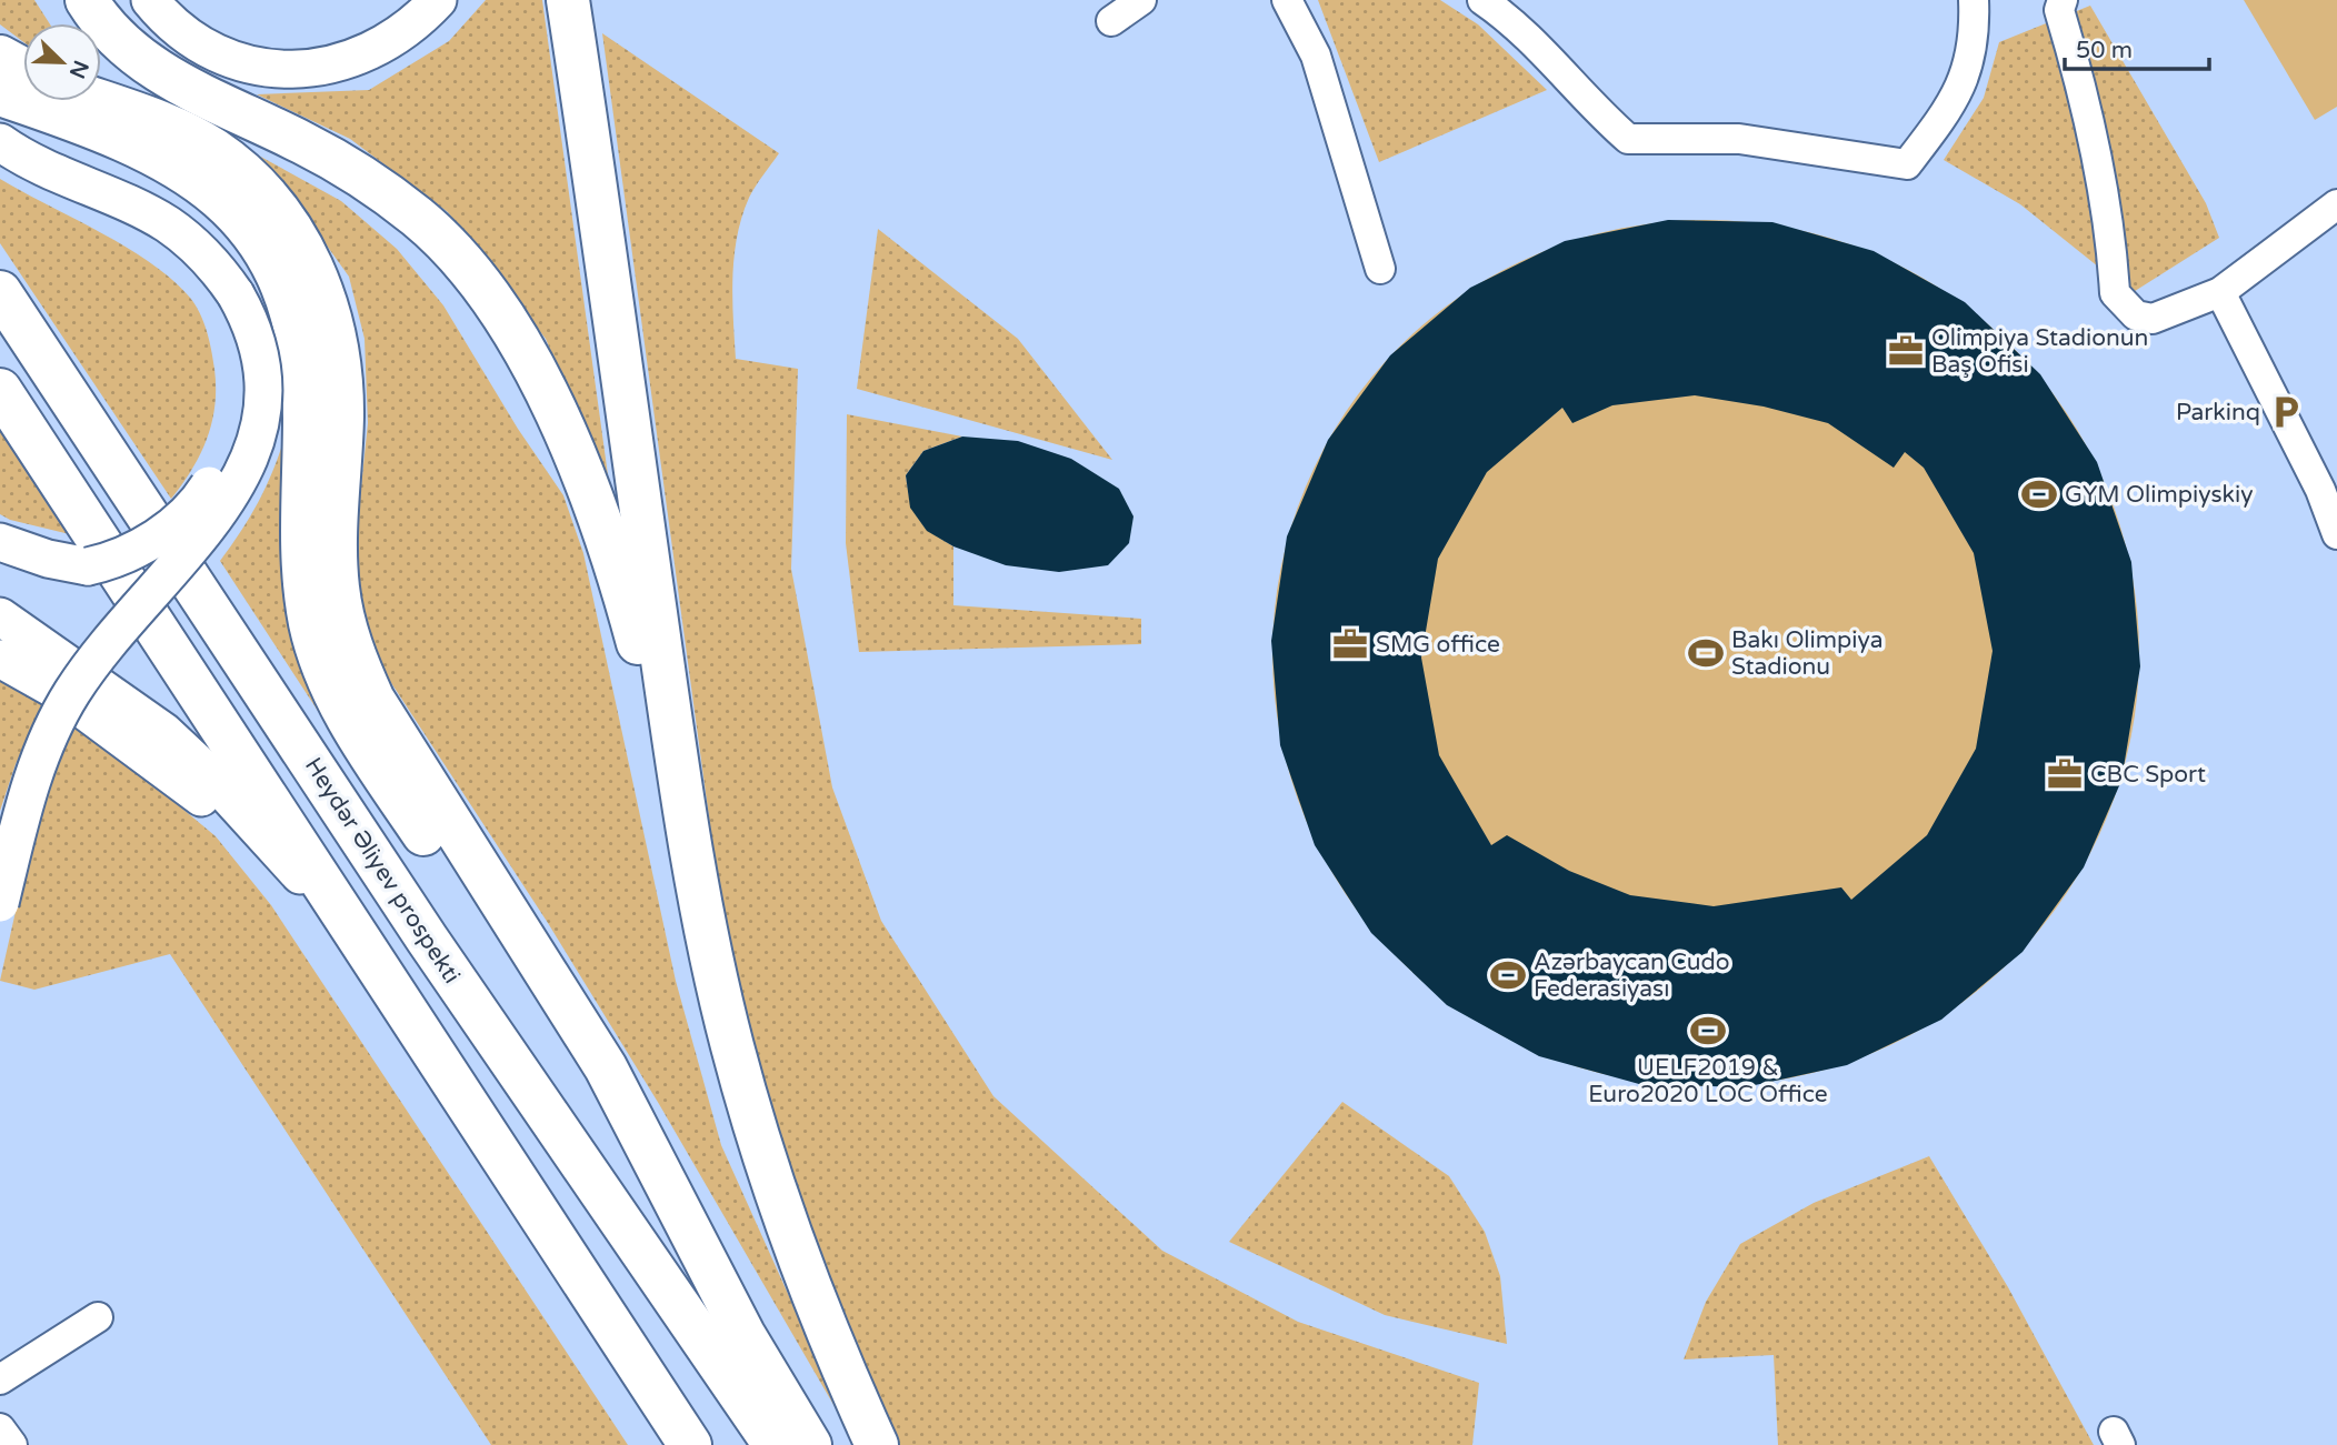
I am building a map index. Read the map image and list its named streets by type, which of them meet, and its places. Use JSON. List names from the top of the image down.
{
  "streets": {
    "highway": ["Heydər Əliyev prospekti"]
  },
  "places": {
    "office": ["Olimpiya Stadionun Baş Ofisi", "SMG office", "CBC Sport"],
    "parking": ["Parkinq"],
    "sports": [
      "GYM Olimpiyskiy",
      "Bakı Olimpiya Stadionu",
      "Azərbaycan Cudo Federasiyası",
      "UELF2019 & Euro2020 LOC Office"
    ]
  },
  "scale_bar": "50 m",
  "north": "bottom right"
}
